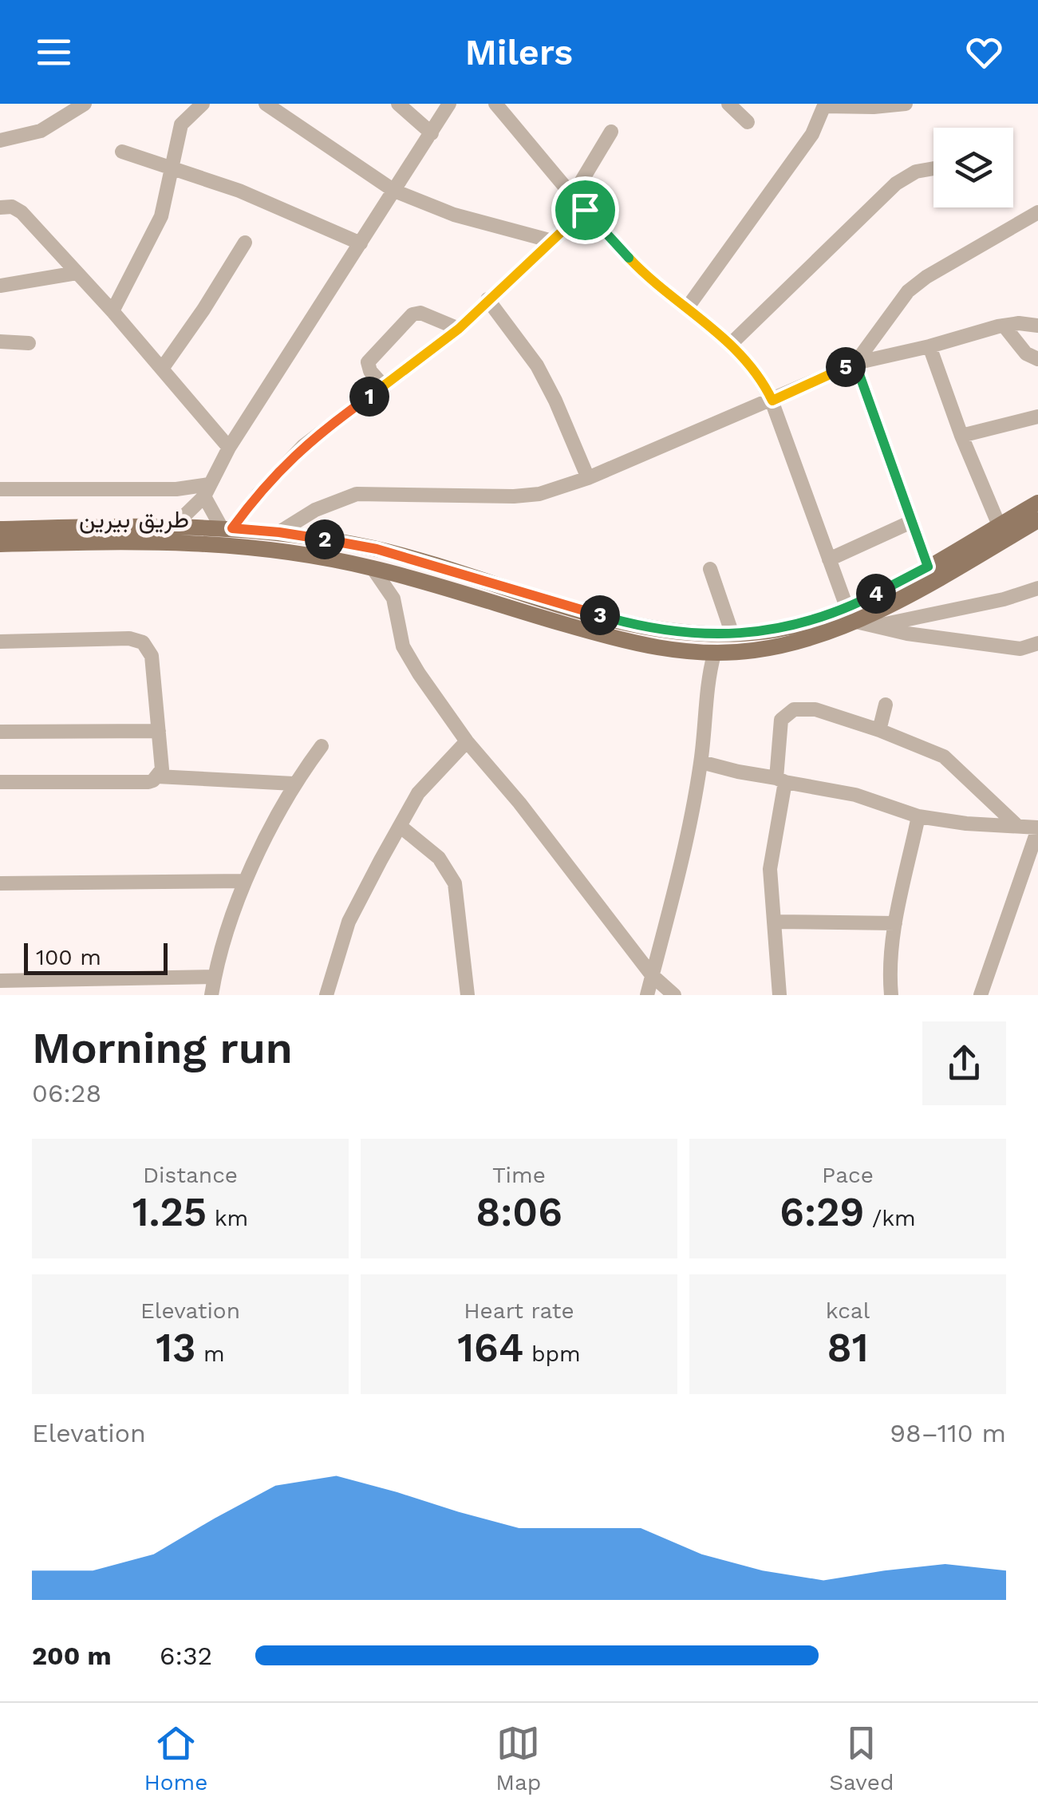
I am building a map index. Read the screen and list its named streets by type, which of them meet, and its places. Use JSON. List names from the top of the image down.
{
  "streets": {
    "main road": ["طريق بيرين"]
  },
  "scale_bar": "100 m",
  "page": {
    "header": "Milers",
    "pins": [
      "5",
      "1",
      "2",
      "4",
      "3"
    ],
    "scale": "100 m",
    "heading": ["Morning run", "06:28"],
    "stats": [
      ["Distance", "1.25 km"],
      ["Time", "8:06"],
      ["Pace", "6:29 /km"],
      ["Elevation", "13 m"],
      ["Heart rate", "164 bpm"],
      ["kcal", "81"]
    ],
    "chart": ["Elevation", "98–110 m"],
    "list": [
      {
        "name": "200 m",
        "note": "6:32"
      }
    ],
    "tabs": ["Home", "Map", "Saved"]
  }
}
